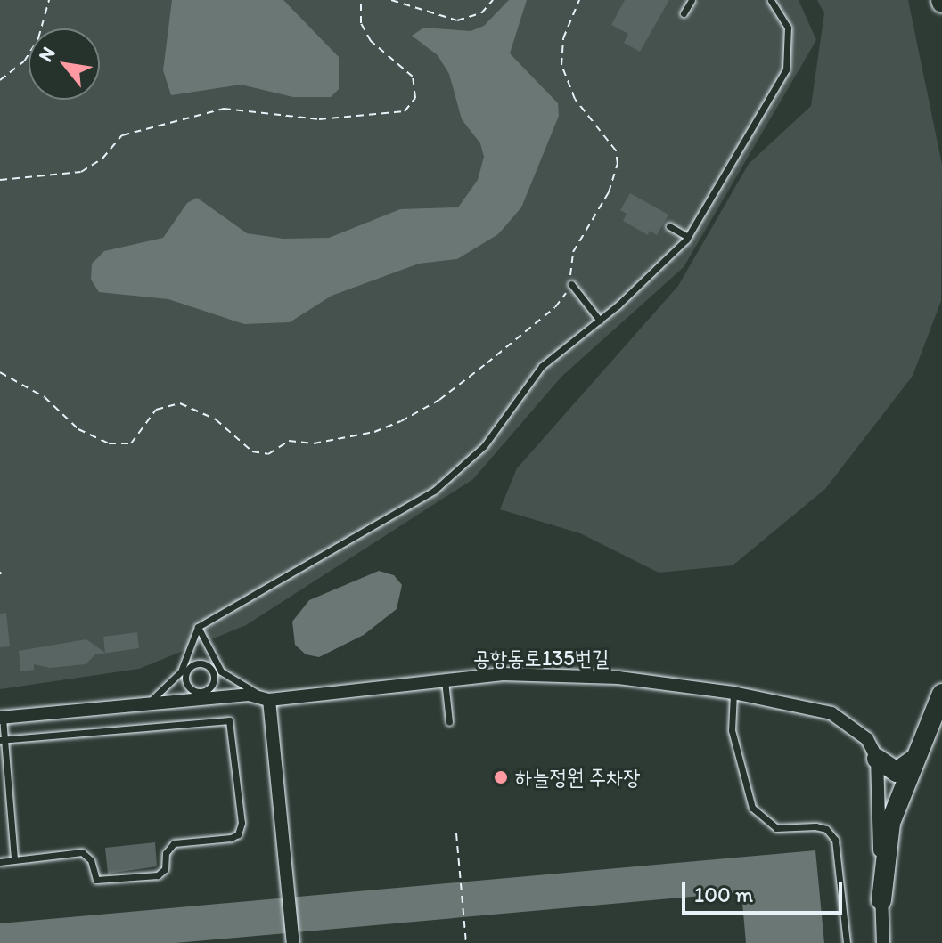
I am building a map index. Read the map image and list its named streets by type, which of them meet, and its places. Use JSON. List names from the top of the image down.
{
  "streets": {
    "street": ["공항동로135번길"]
  },
  "places": ["하늘정원 주차장"],
  "scale_bar": "100 m",
  "north": "top left"
}
